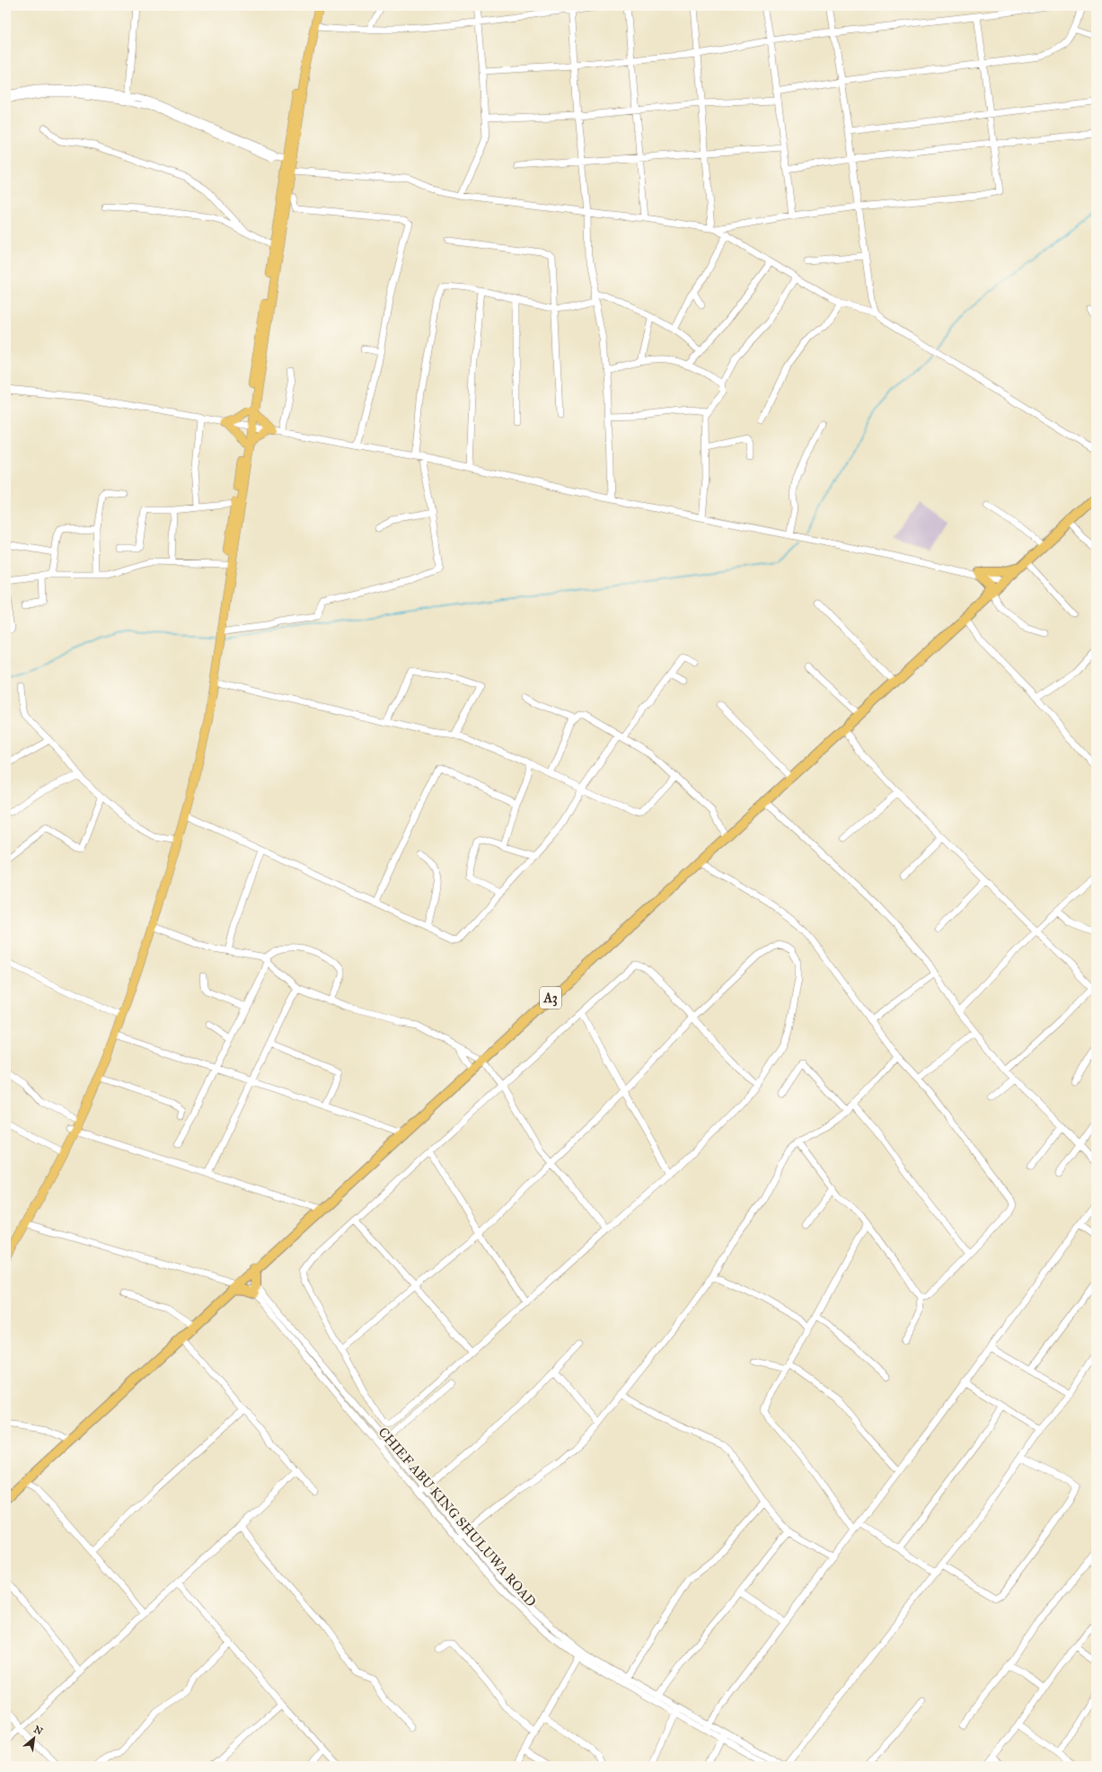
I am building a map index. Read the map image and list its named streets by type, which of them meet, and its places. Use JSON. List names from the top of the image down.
{
  "streets": {
    "highway": ["A3"],
    "street": ["CHIEF ABU KING SHULUWA ROAD"]
  },
  "north": "top right"
}
